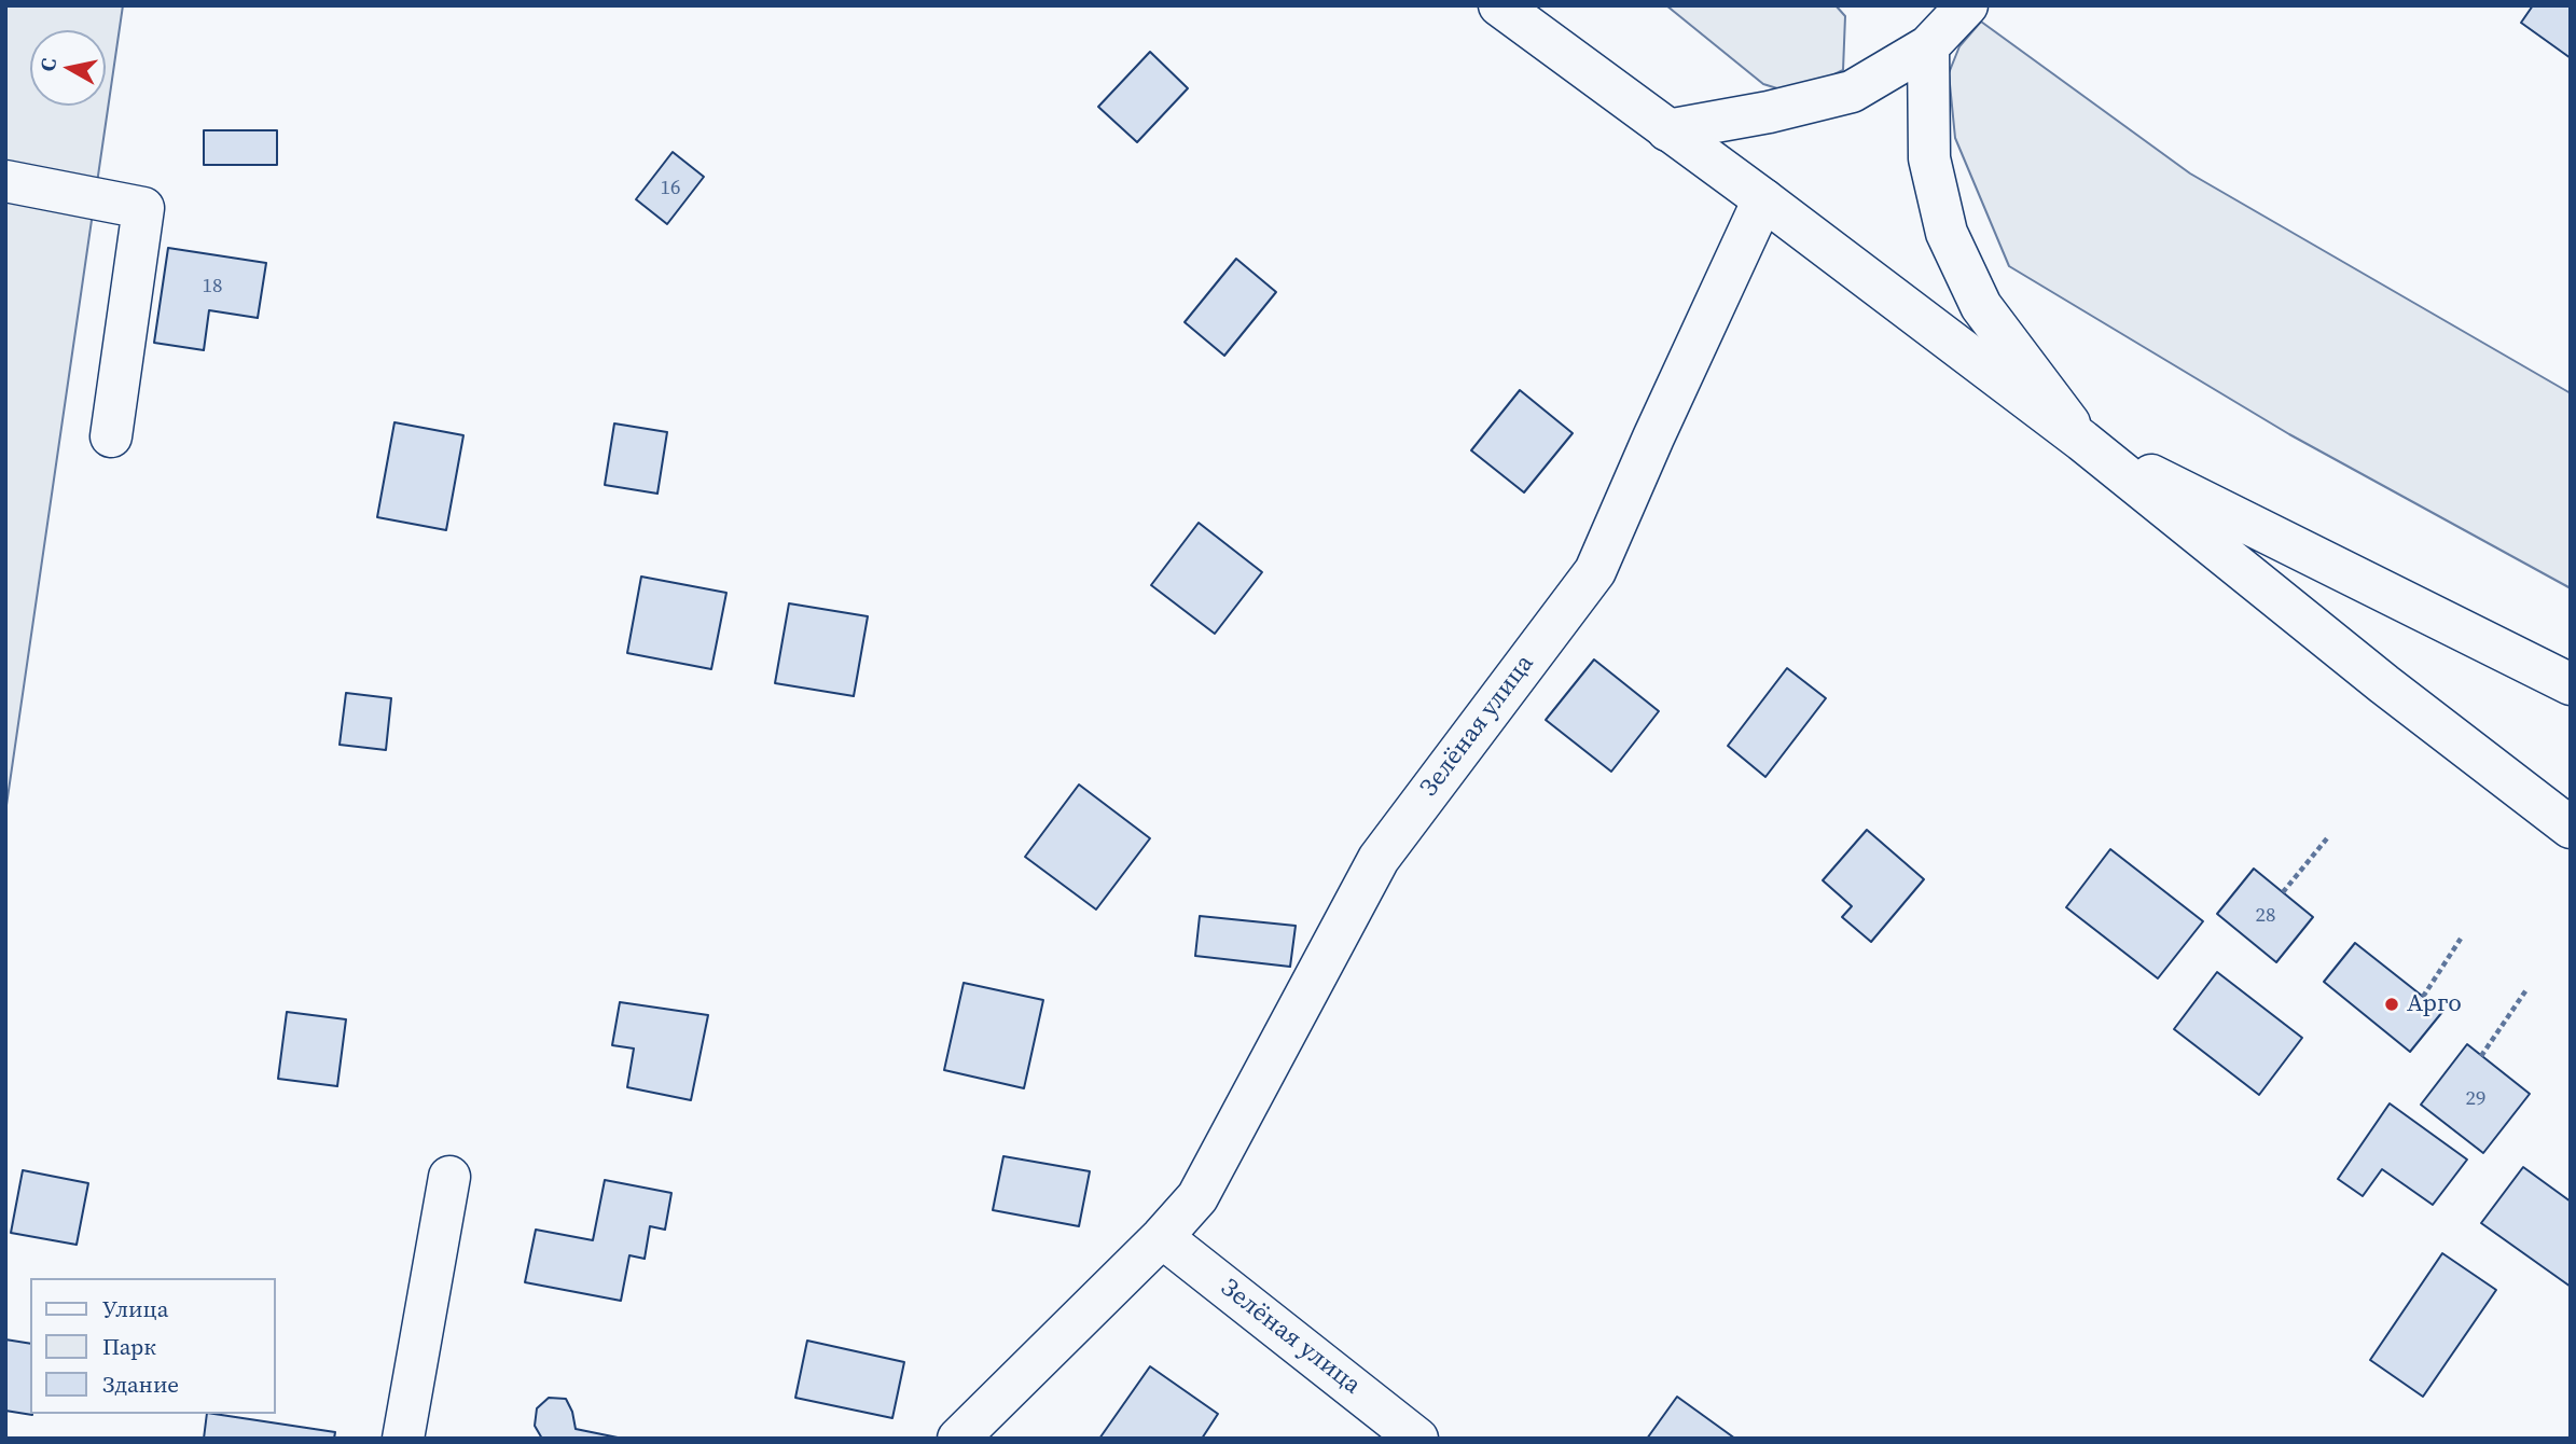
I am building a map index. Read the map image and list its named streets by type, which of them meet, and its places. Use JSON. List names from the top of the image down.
{
  "streets": {
    "street": ["Зелёная улица"]
  },
  "places": ["Арго"],
  "house_numbers": [
    "16",
    "18",
    "28",
    "29"
  ],
  "legend": ["Улица", "Парк", "Здание"],
  "north": "left"
}
